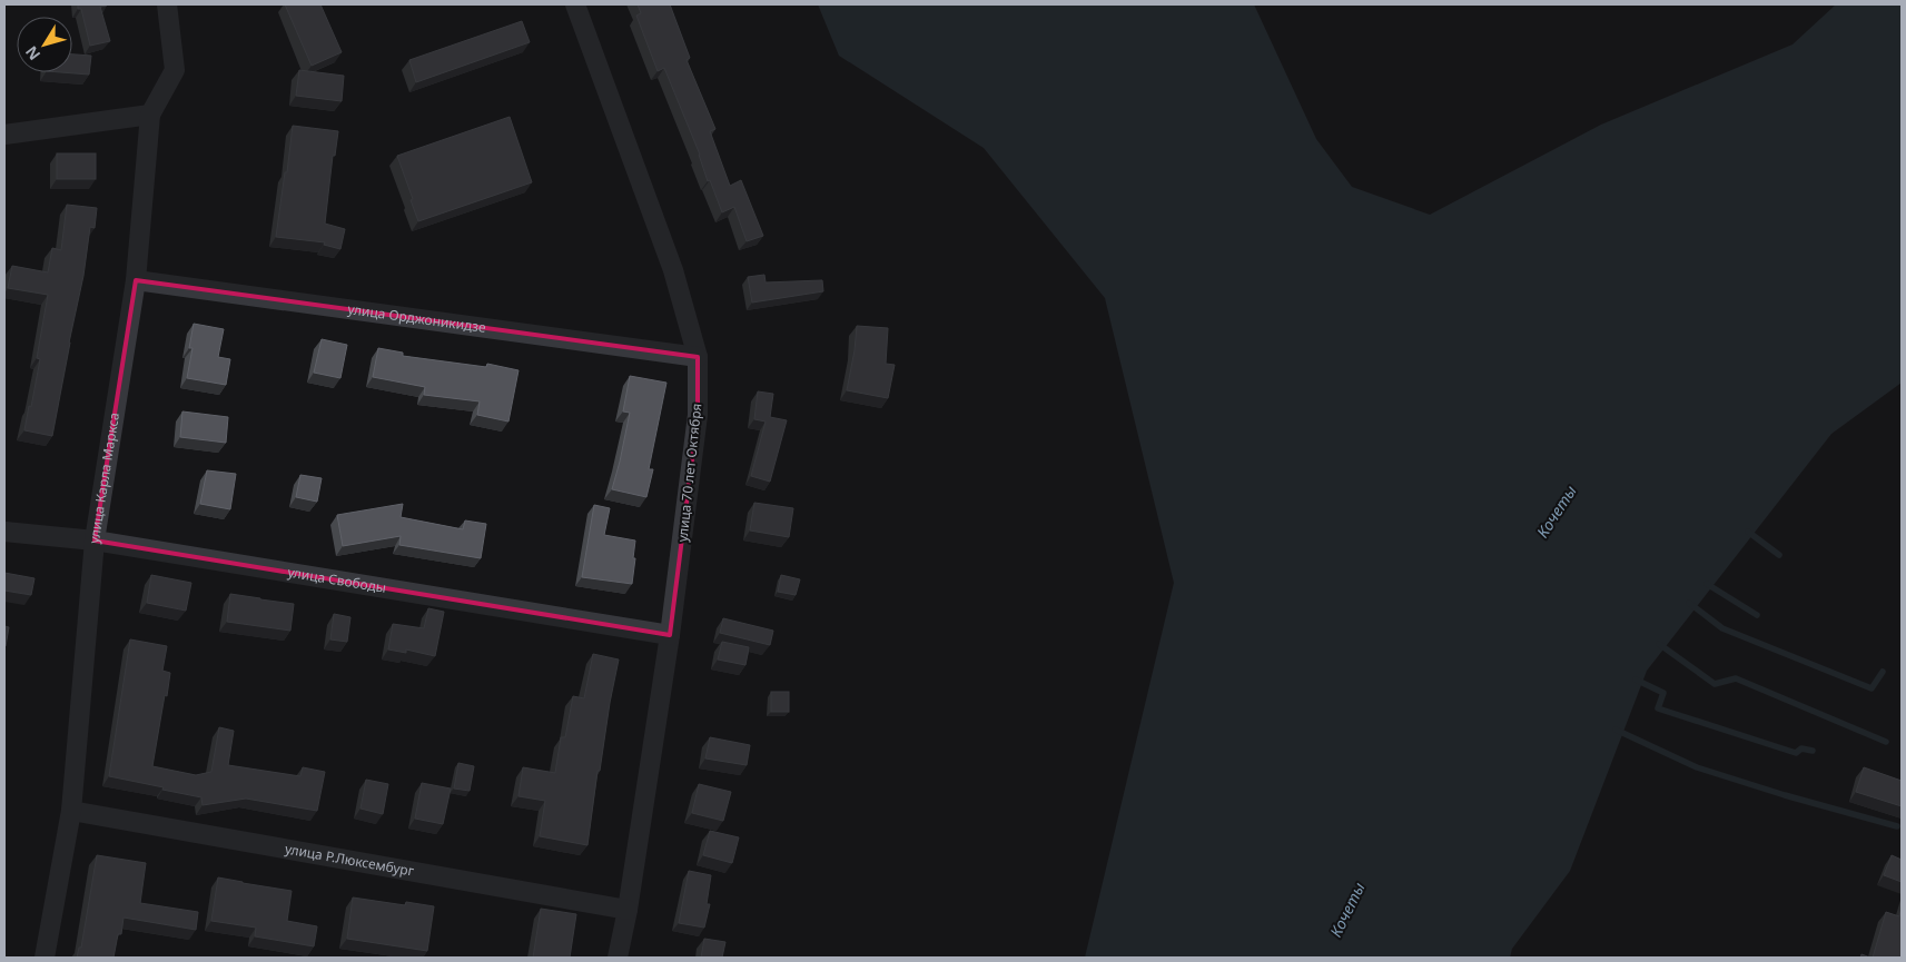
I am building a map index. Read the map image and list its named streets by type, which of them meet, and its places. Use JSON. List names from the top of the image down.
{
  "streets": {
    "street": [
      "улица Орджоникидзе",
      "улица 70 лет Октября",
      "улица Карла Маркса",
      "улица Свободы",
      "улица Р.Люксембург"
    ]
  },
  "crossings": [
    ["улица Орджоникидзе", "улица 70 лет Октября"],
    ["улица Орджоникидзе", "улица Карла Маркса"],
    ["улица 70 лет Октября", "улица Свободы"],
    ["улица 70 лет Октября", "улица Р.Люксембург"],
    ["улица Карла Маркса", "улица Свободы"],
    ["улица Карла Маркса", "улица Р.Люксембург"]
  ],
  "water": ["Кочеты"],
  "north": "bottom left"
}
